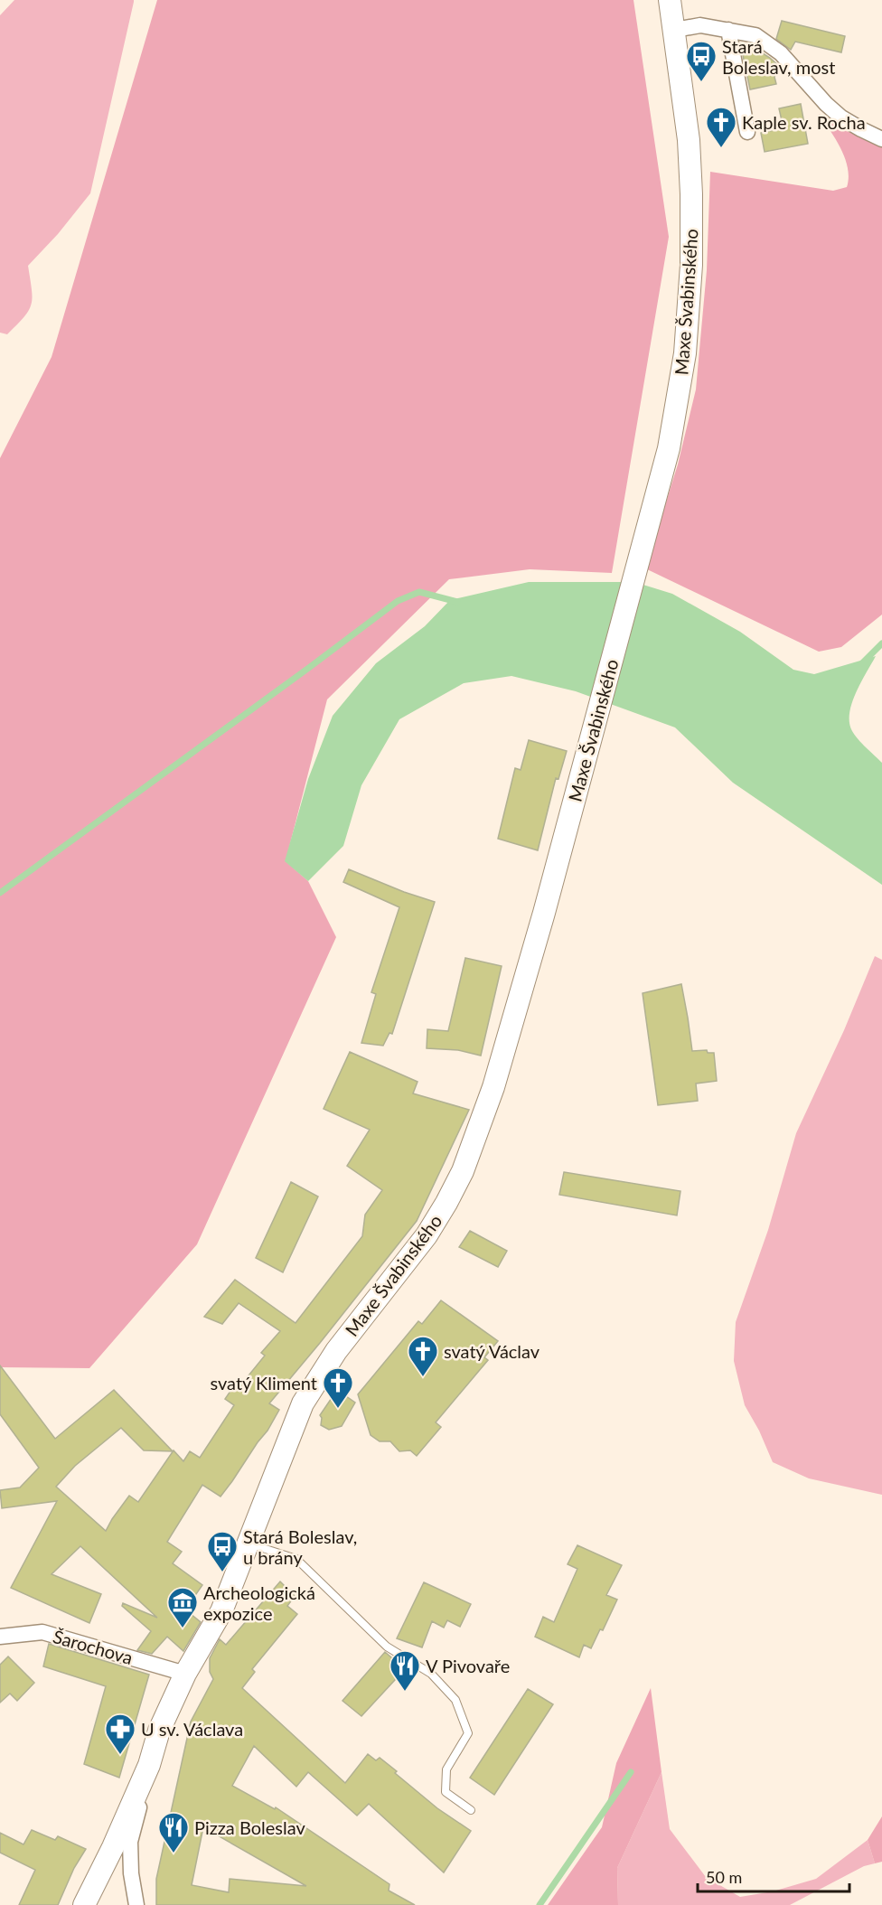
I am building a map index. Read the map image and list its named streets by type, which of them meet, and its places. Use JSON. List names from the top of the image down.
{
  "streets": {
    "main road": ["Maxe Švabinského"],
    "street": ["Šarochova"]
  },
  "crossings": [
    ["Maxe Švabinského", "Šarochova"]
  ],
  "places": {
    "bus stop": ["Stará Boleslav, most", "Stará Boleslav, u brány"],
    "church": ["Kaple sv. Rocha", "svatý Václav", "svatý Kliment"],
    "museum": ["Archeologická expozice"],
    "restaurant": ["V Pivovaře", "Pizza Boleslav"],
    "pharmacy": ["U sv. Václava"]
  },
  "scale_bar": "50 m"
}
